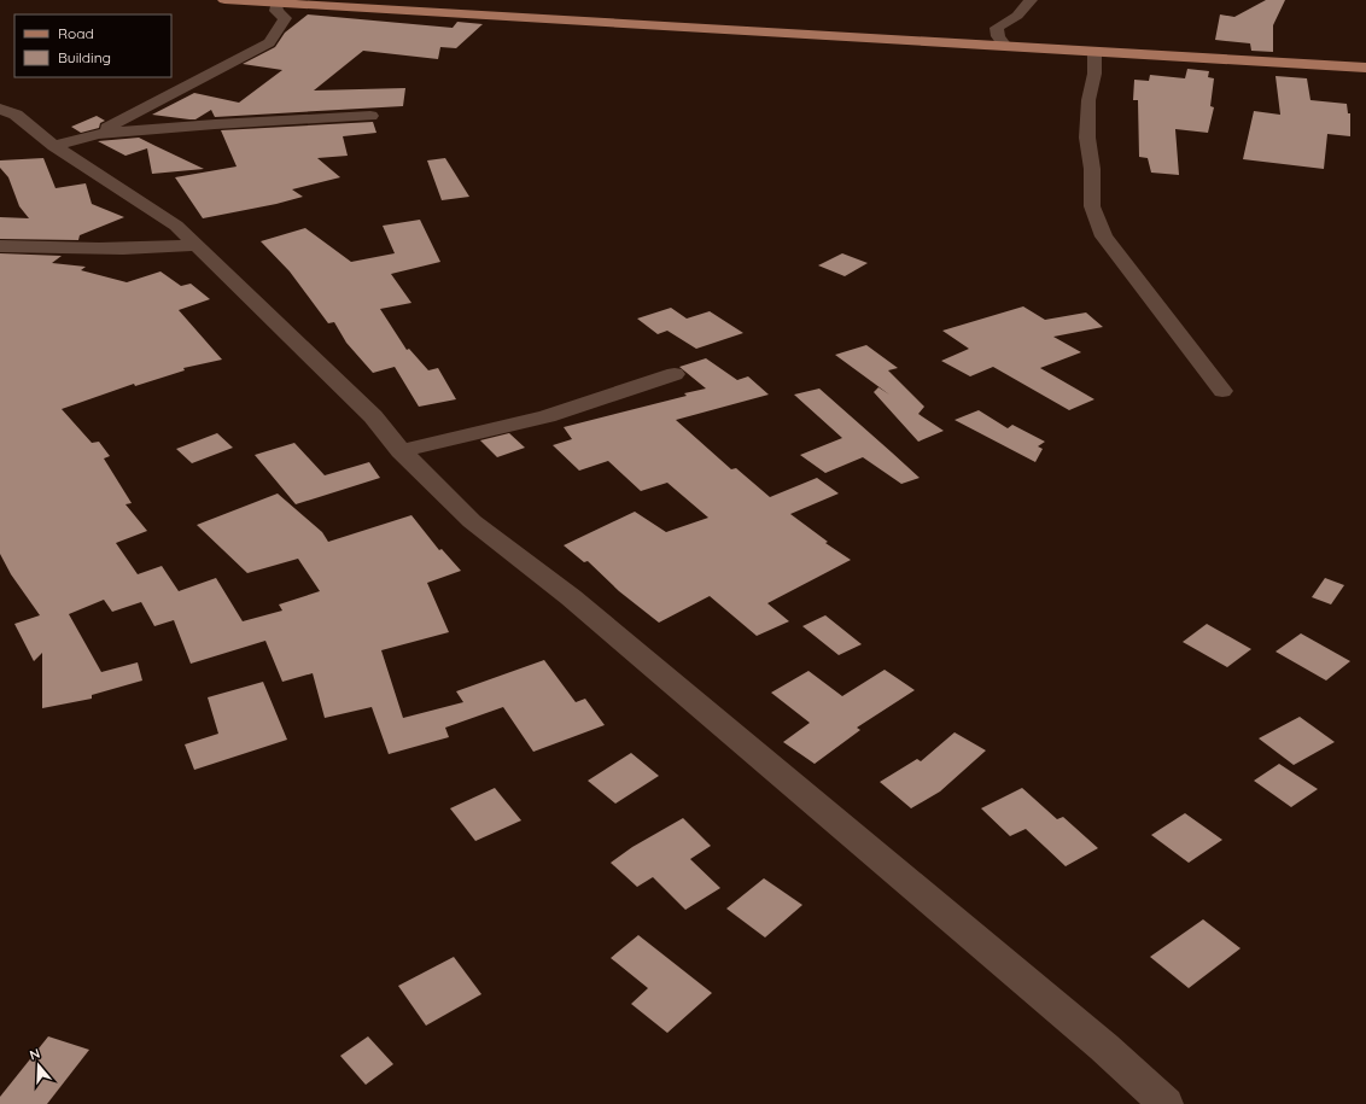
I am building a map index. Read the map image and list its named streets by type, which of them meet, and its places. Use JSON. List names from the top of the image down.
{
  "legend": ["Road", "Building"],
  "north": "top"
}
